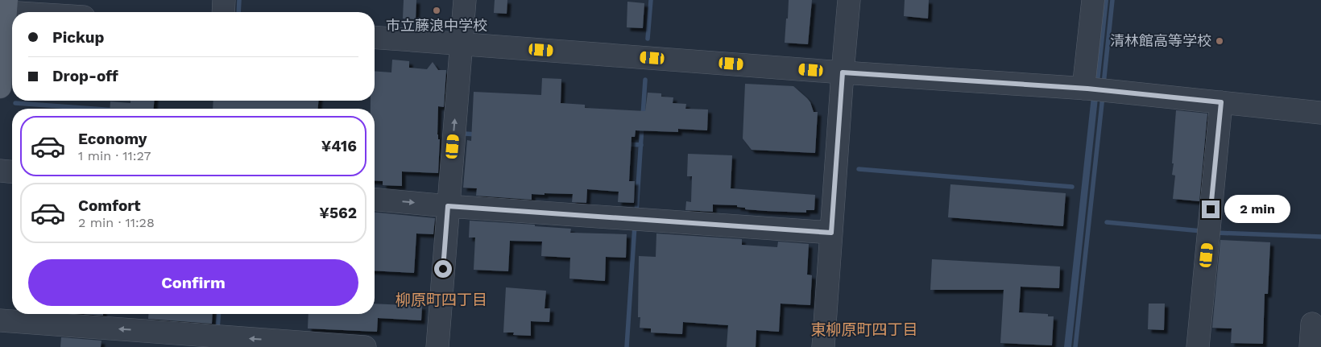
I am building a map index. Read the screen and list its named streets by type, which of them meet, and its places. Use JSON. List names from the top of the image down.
{
  "districts": ["柳原町四丁目", "東柳原町四丁目"],
  "places": ["市立藤浪中学校", "清林館高等学校"],
  "page": {
    "banner": ["Pickup", "Drop-off"],
    "list": [
      {
        "name": "Economy",
        "note": "1 min · 11:27",
        "value": "¥416"
      },
      {
        "name": "Comfort",
        "note": "2 min · 11:28",
        "value": "¥562"
      }
    ],
    "bubble": "2 min",
    "buttons": "Confirm"
  }
}
